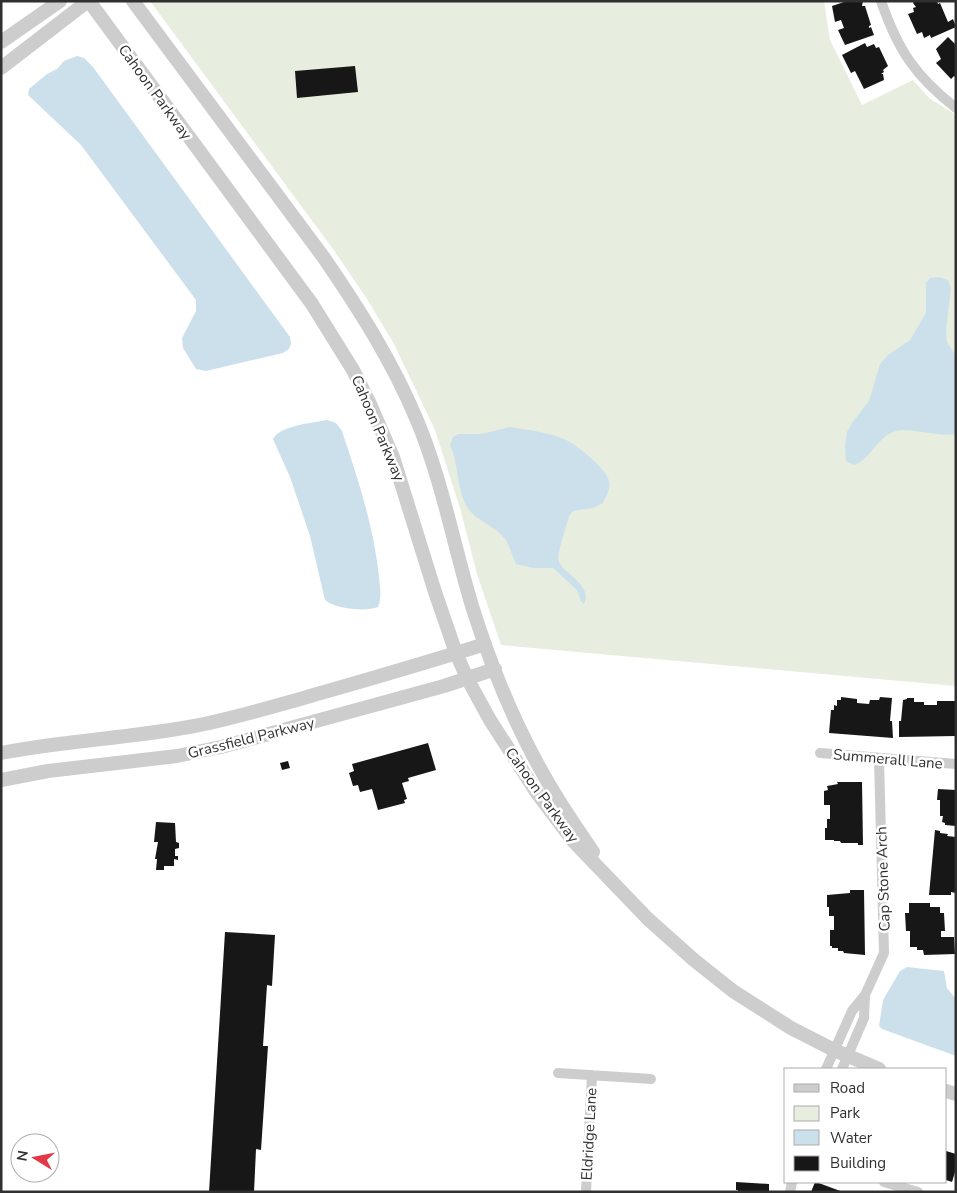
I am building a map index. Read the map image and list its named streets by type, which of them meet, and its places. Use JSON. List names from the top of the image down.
{
  "streets": {
    "street": [
      "Cahoon Parkway",
      "Grassfield Parkway",
      "Summerall Lane",
      "Cap Stone Arch",
      "Eldridge Lane"
    ]
  },
  "crossings": [
    ["Cahoon Parkway", "Grassfield Parkway"],
    ["Cahoon Parkway", "Cap Stone Arch"],
    ["Summerall Lane", "Cap Stone Arch"]
  ],
  "legend": [
    "Road",
    "Park",
    "Water",
    "Building"
  ],
  "north": "left"
}
